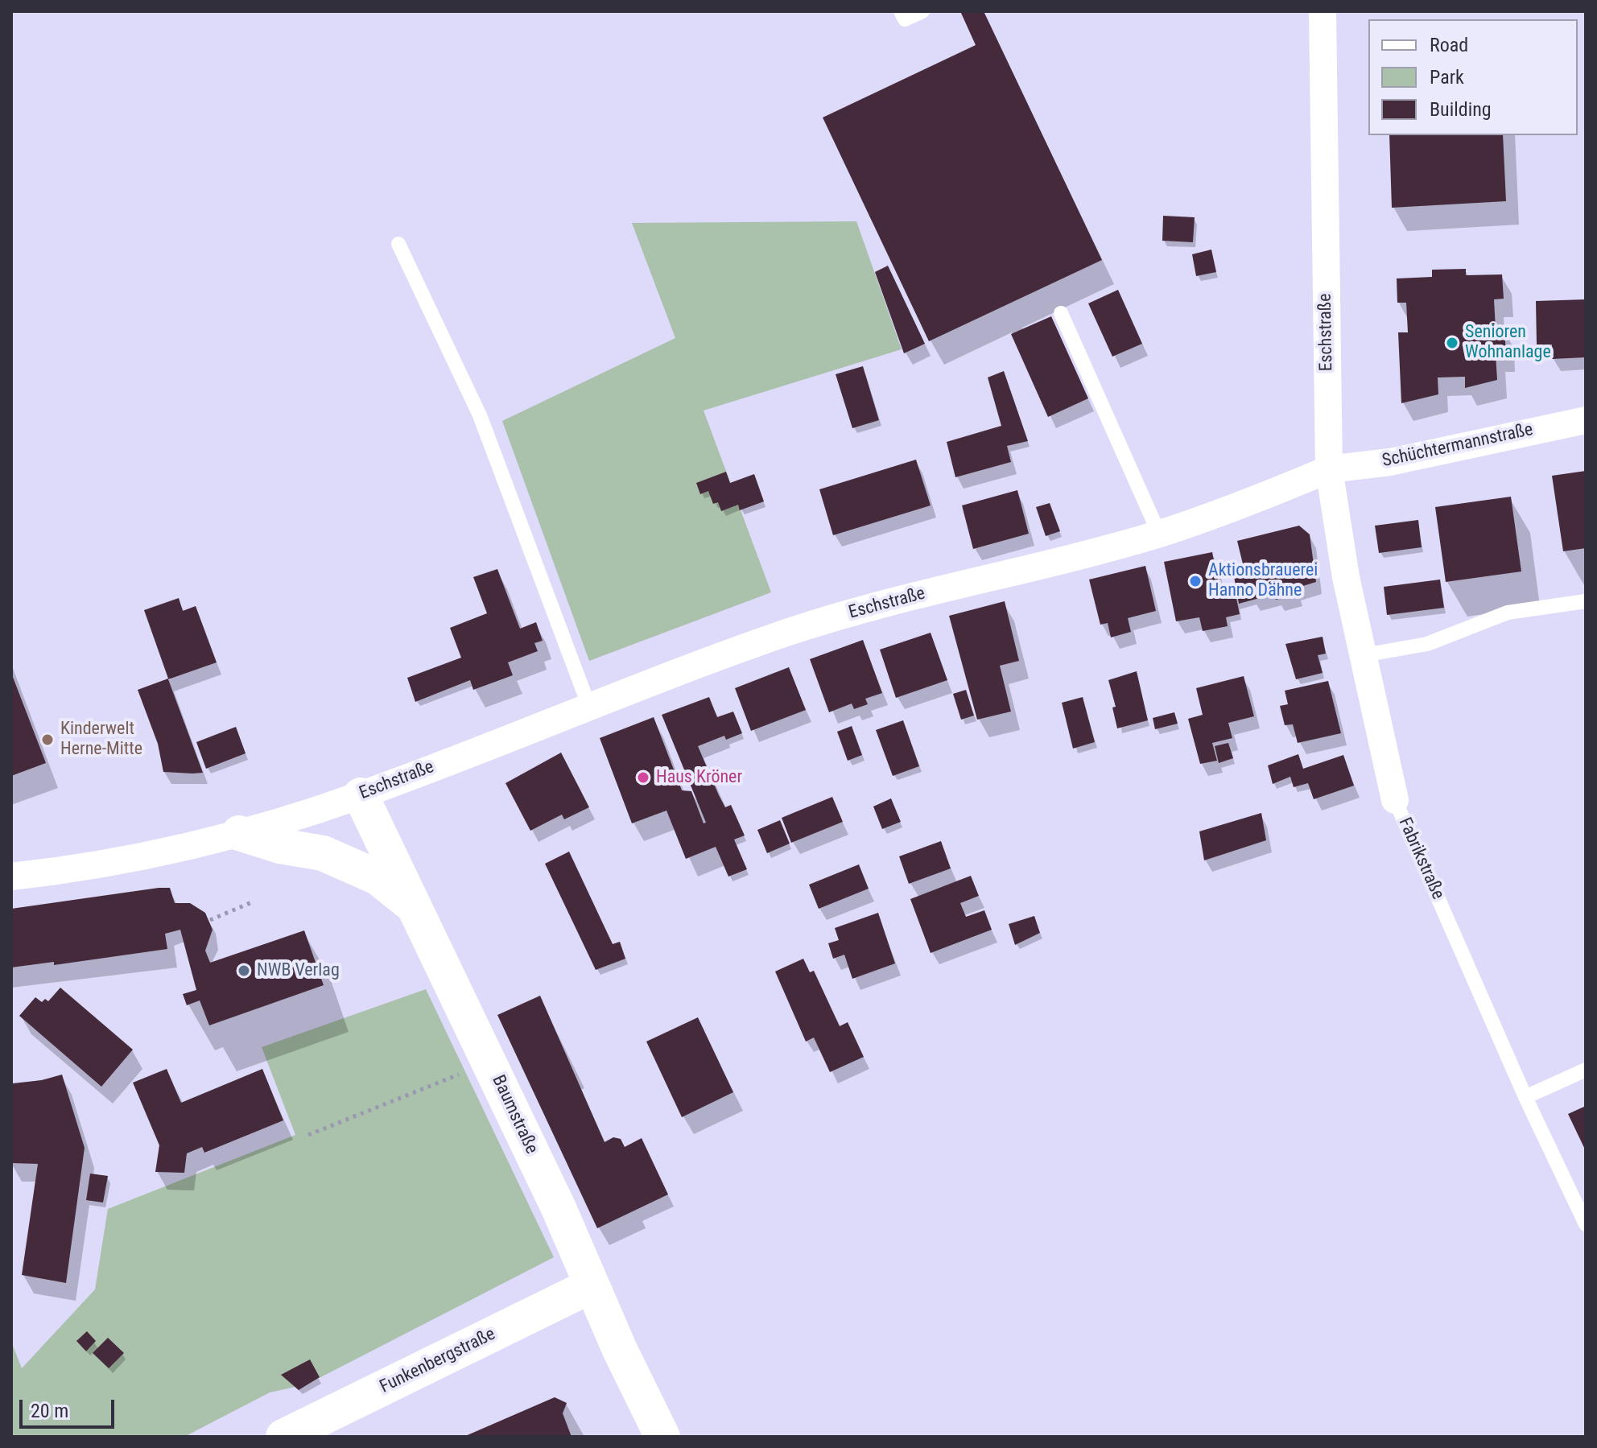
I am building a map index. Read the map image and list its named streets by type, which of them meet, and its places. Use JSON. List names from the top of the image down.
{
  "streets": {
    "street": [
      "Eschstraße",
      "Schüchtermannstraße",
      "Fabrikstraße",
      "Baumstraße",
      "Funkenbergstraße"
    ]
  },
  "crossings": [
    ["Eschstraße", "Schüchtermannstraße"],
    ["Eschstraße", "Fabrikstraße"],
    ["Eschstraße", "Baumstraße"],
    ["Schüchtermannstraße", "Fabrikstraße"],
    ["Baumstraße", "Funkenbergstraße"]
  ],
  "places": [
    "Senioren Wohnanlage",
    "Aktionsbrauerei Hanno Dähne",
    "Kinderwelt Herne-Mitte",
    "Haus Kröner",
    "NWB Verlag"
  ],
  "legend": ["Road", "Park", "Building"],
  "scale_bar": "20 m"
}
